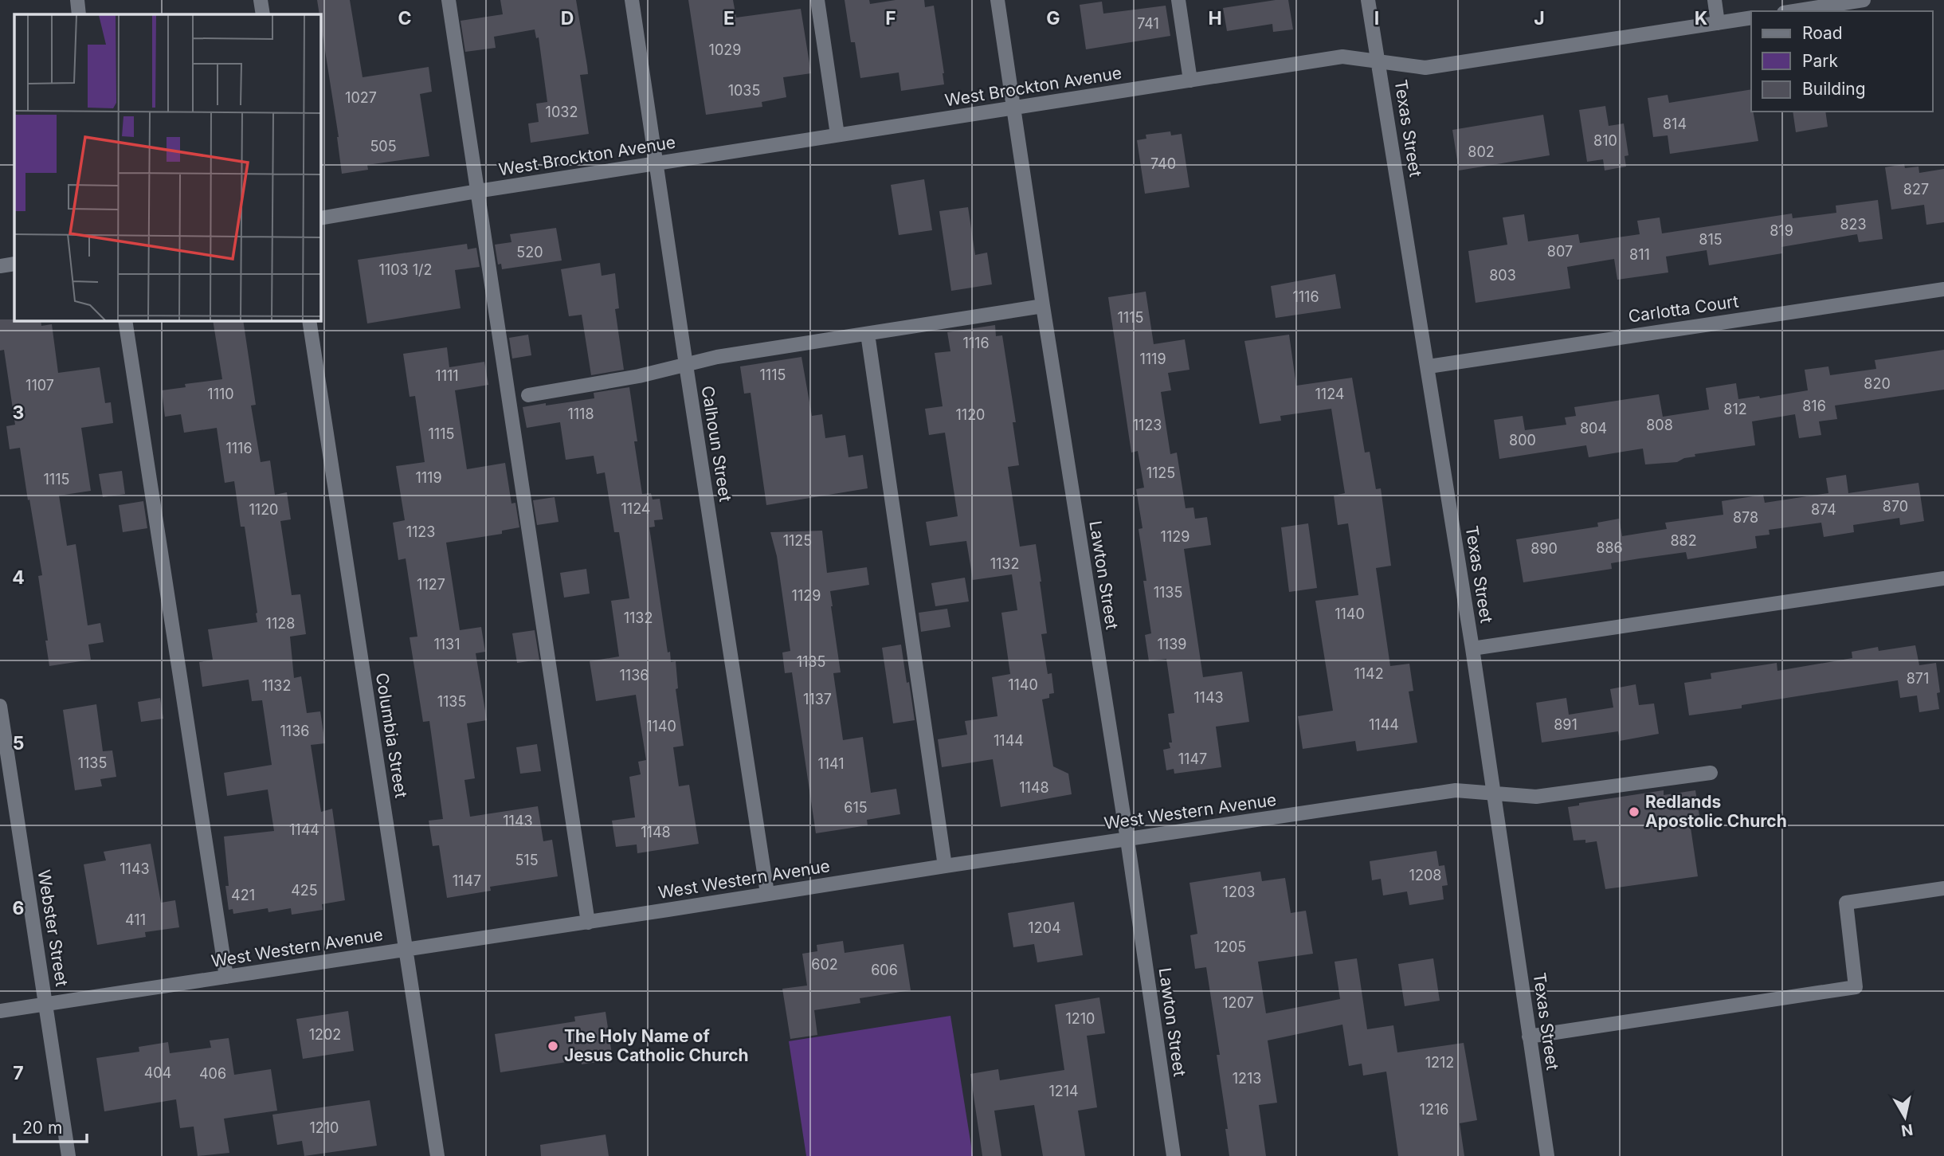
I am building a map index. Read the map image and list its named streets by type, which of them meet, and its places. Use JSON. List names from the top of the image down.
{
  "streets": {
    "street": [
      "West Brockton Avenue",
      "Texas Street",
      "Carlotta Court",
      "Calhoun Street",
      "Lawton Street",
      "Columbia Street",
      "West Western Avenue",
      "Webster Street"
    ]
  },
  "crossings": [
    ["West Brockton Avenue", "Texas Street"],
    ["West Brockton Avenue", "Calhoun Street"],
    ["West Brockton Avenue", "Lawton Street"],
    ["Texas Street", "Carlotta Court"],
    ["Texas Street", "West Western Avenue"],
    ["Calhoun Street", "West Western Avenue"],
    ["Lawton Street", "West Western Avenue"],
    ["Columbia Street", "West Western Avenue"],
    ["West Western Avenue", "Webster Street"]
  ],
  "places": ["Redlands Apostolic Church", "The Holy Name of Jesus Catholic Church"],
  "house_numbers": [
    "741",
    "1029",
    "1035",
    "1027",
    "1032",
    "814",
    "810",
    "505",
    "802",
    "740",
    "827",
    "823",
    "819",
    "815",
    "807",
    "520",
    "811",
    "1103 1/2",
    "803",
    "1116",
    "1115",
    "1116",
    "1119",
    "1115",
    "1111",
    "820",
    "1107",
    "1110",
    "1124",
    "816",
    "812",
    "1118",
    "1120",
    "1123",
    "808",
    "804",
    "1115",
    "800",
    "1116",
    "1125",
    "1119",
    "1115",
    "870",
    "1124",
    "1120",
    "874",
    "878",
    "1123",
    "1129",
    "1125",
    "882",
    "886",
    "890",
    "1132",
    "1127",
    "1135",
    "1129",
    "1140",
    "1132",
    "1128",
    "1131",
    "1139",
    "1135",
    "1142",
    "1136",
    "871",
    "1140",
    "1132",
    "1143",
    "1137",
    "1135",
    "1144",
    "891",
    "1140",
    "1136",
    "1144",
    "1147",
    "1135",
    "1141",
    "1148",
    "615",
    "1143",
    "1144",
    "1148",
    "515",
    "1143",
    "1208",
    "1147",
    "425",
    "1203",
    "421",
    "411",
    "1204",
    "1205",
    "602",
    "606",
    "1207",
    "1210",
    "1202",
    "1212",
    "404",
    "406",
    "1213",
    "1214",
    "1216",
    "1210"
  ],
  "legend": ["Road", "Park", "Building"],
  "scale_bar": "20 m",
  "north": "bottom",
  "grid": {
    "columns": [
      "C",
      "D",
      "E",
      "F",
      "G",
      "H",
      "I",
      "J",
      "K"
    ],
    "rows": [
      "3",
      "4",
      "5",
      "6",
      "7"
    ]
  }
}
